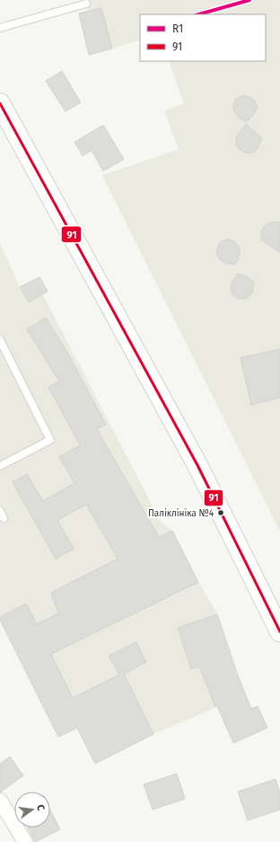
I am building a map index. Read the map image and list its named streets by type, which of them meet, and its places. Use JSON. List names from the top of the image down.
{
  "places": ["Паліклініка №4"],
  "lines": ["transit line R1", "transit line 91"],
  "legend": ["R1", "91"],
  "north": "right"
}
